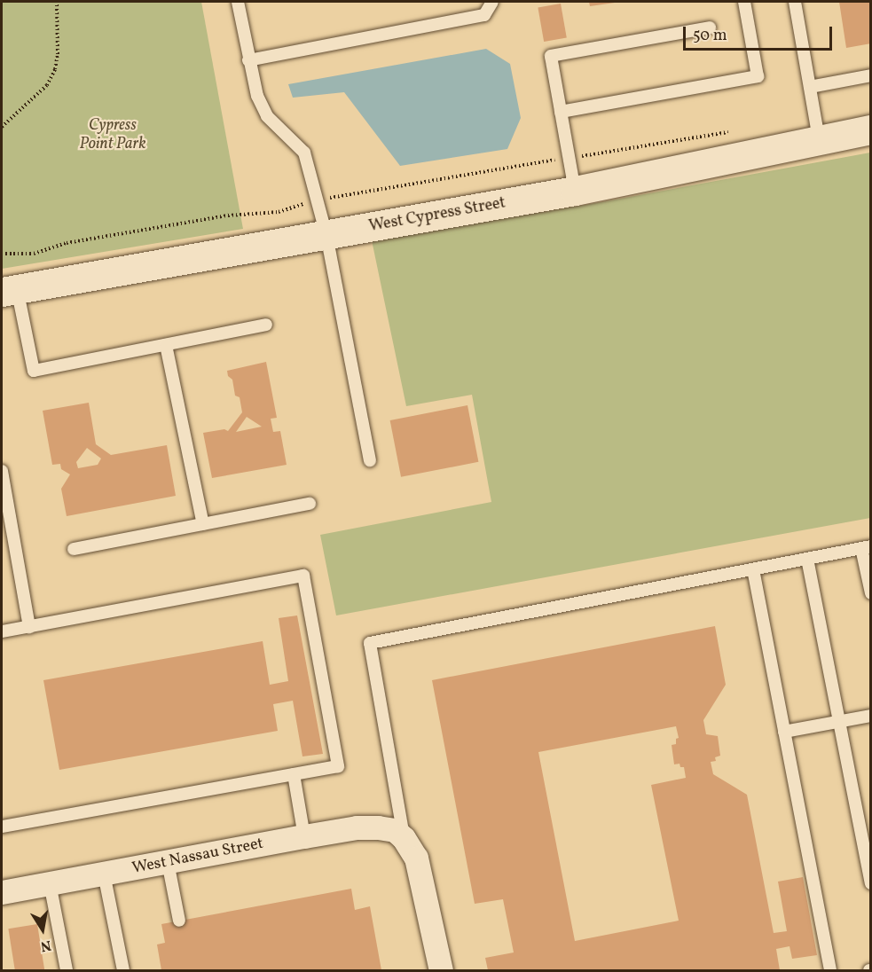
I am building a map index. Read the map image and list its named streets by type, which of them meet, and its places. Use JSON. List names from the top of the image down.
{
  "streets": {
    "street": ["West Cypress Street", "West Nassau Street"]
  },
  "parks": ["Cypress Point Park"],
  "scale_bar": "50 m",
  "north": "bottom"
}
